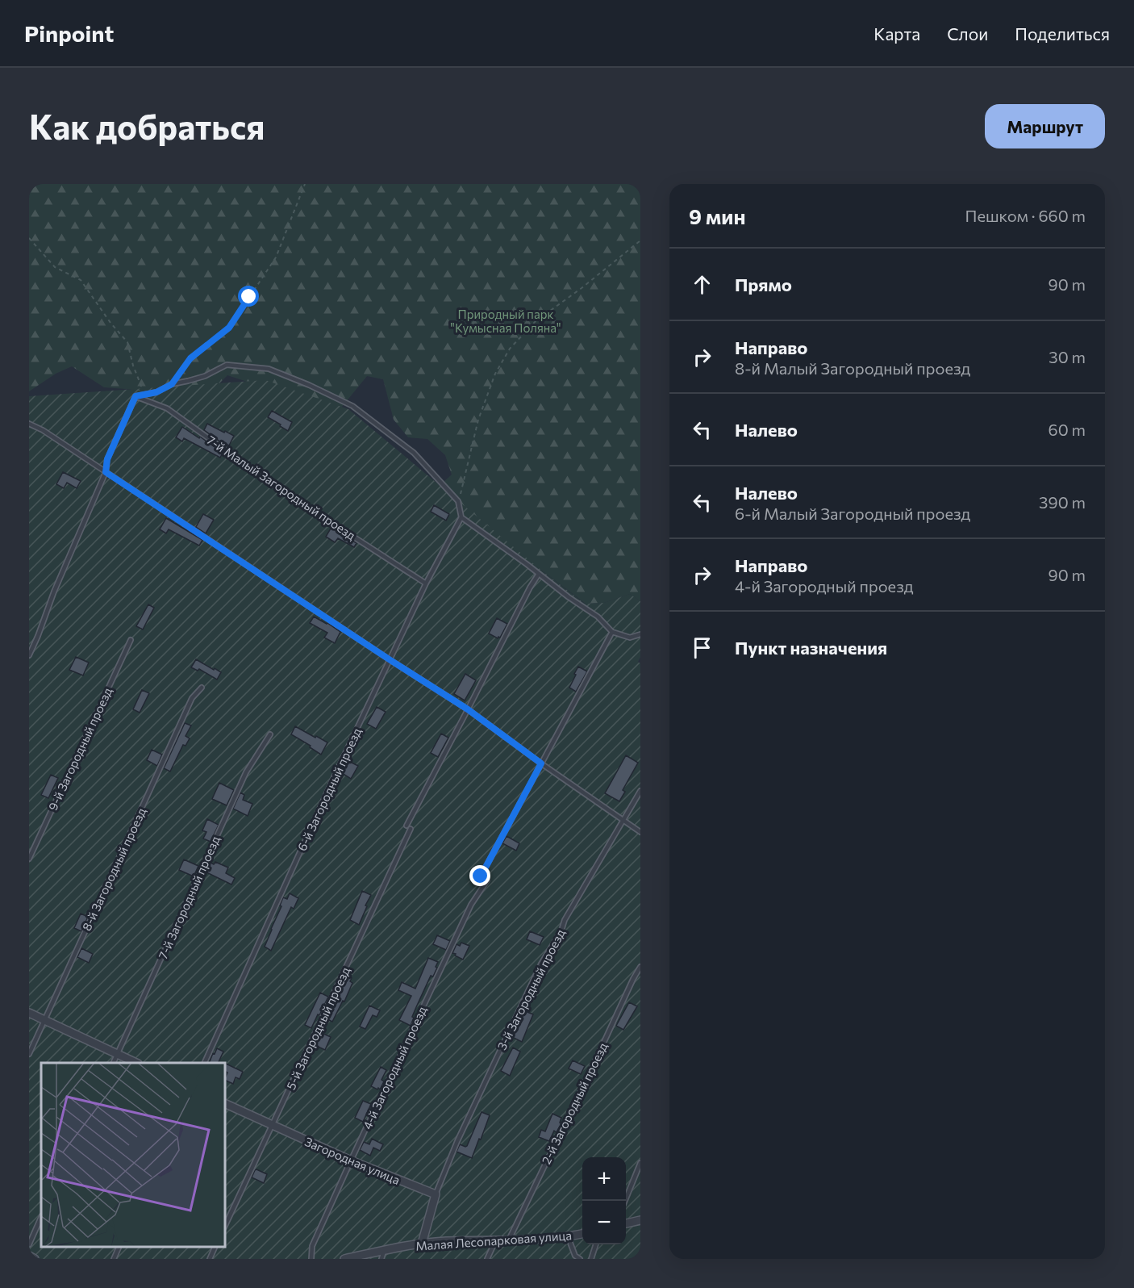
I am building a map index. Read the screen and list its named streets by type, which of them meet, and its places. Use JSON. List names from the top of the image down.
{
  "streets": {
    "street": ["Загородная улица", "Малая Лесопарковая улица"],
    "lane": [
      "7-й Малый Загородный проезд",
      "9-й Загородный проезд",
      "6-й Загородный проезд",
      "8-й Загородный проезд",
      "7-й Загородный проезд",
      "3-й Загородный проезд",
      "5-й Загородный проезд",
      "4-й Загородный проезд",
      "2-й Загородный проезд"
    ]
  },
  "crossings": [
    ["7-й Малый Загородный проезд", "6-й Загородный проезд"],
    ["3-й Загородный проезд", "Загородная улица"],
    ["5-й Загородный проезд", "Загородная улица"],
    ["4-й Загородный проезд", "Загородная улица"],
    ["2-й Загородный проезд", "Малая Лесопарковая улица"]
  ],
  "parks": ["Природный парк \"Кумысная Поляна\""],
  "page": {
    "header": "Pinpoint",
    "nav": ["Карта", "Слои", "Поделиться"],
    "buttons": "Маршрут",
    "title": "Как добраться",
    "heading": ["9 мин", "Пешком · 660 m"],
    "list": [
      ["Прямо", "90 m"],
      ["Направо", "8-й Малый Загородный проезд", "30 m"],
      ["Налево", "60 m"],
      ["Налево", "6-й Малый Загородный проезд", "390 m"],
      ["Направо", "4-й Загородный проезд", "90 m"],
      "Пункт назначения"
    ],
    "map_buttons": ["+", "−"]
  }
}
